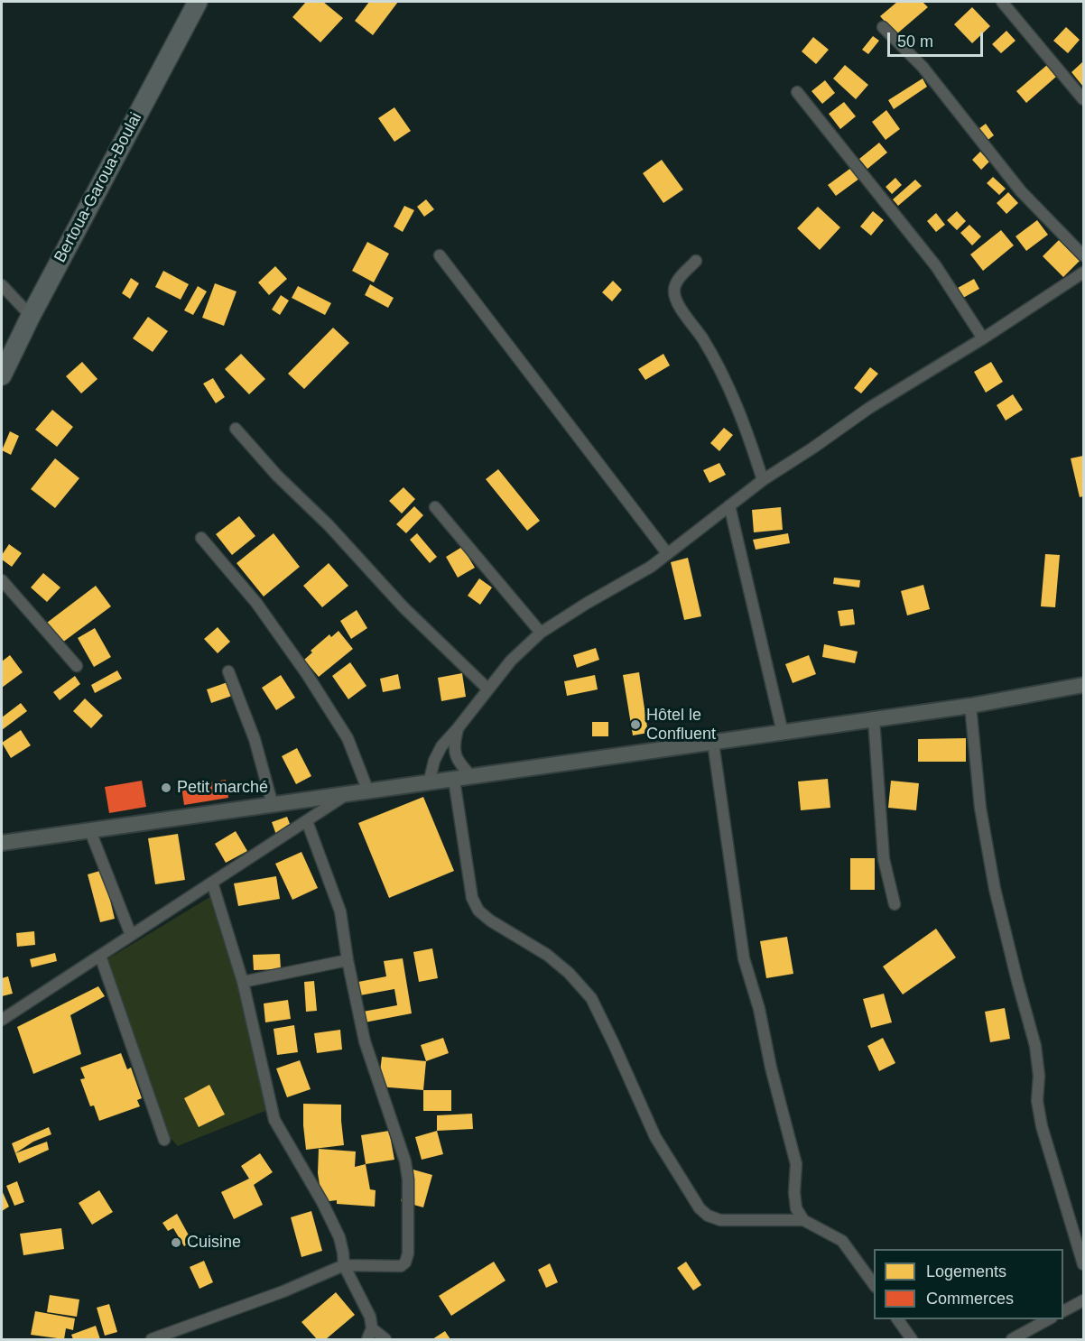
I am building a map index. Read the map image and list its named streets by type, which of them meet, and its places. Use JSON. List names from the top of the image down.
{
  "streets": {
    "highway": ["Bertoua-Garoua-Boulai"]
  },
  "places": ["Hôtel le Confluent", "Petit marché", "Cuisine"],
  "legend": ["Logements", "Commerces"],
  "scale_bar": "50 m"
}
